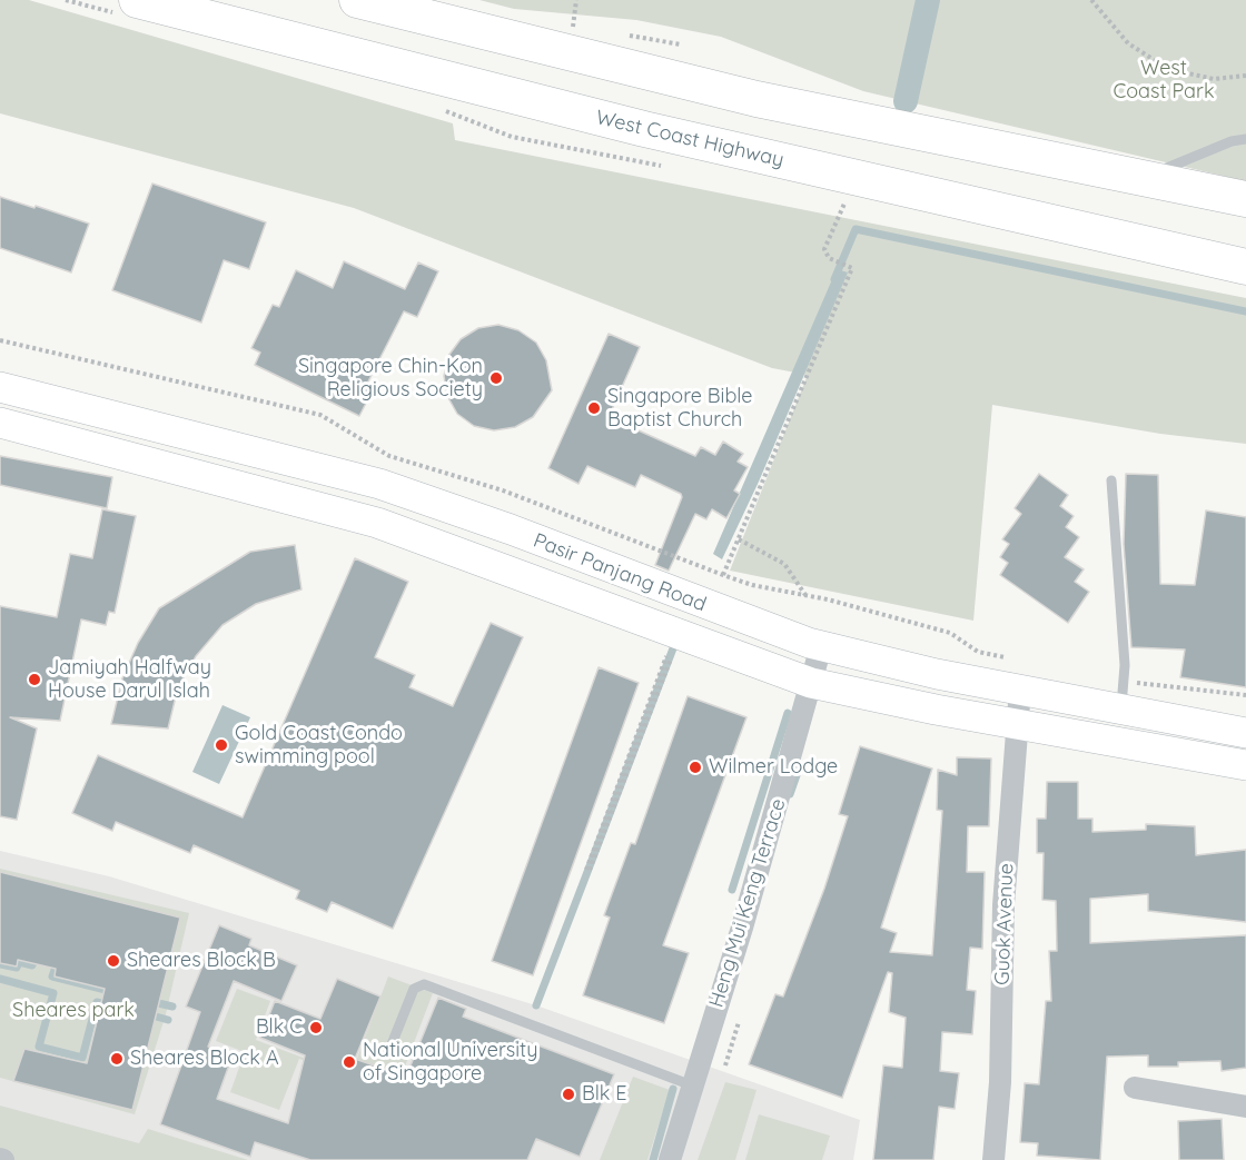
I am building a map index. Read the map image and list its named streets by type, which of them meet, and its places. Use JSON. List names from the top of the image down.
{
  "streets": {
    "highway": ["West Coast Highway"],
    "main road": ["Pasir Panjang Road"],
    "street": ["Heng Mui Keng Terrace", "Guok Avenue"]
  },
  "crossings": [
    ["Pasir Panjang Road", "Heng Mui Keng Terrace"],
    ["Pasir Panjang Road", "Guok Avenue"]
  ],
  "parks": ["West Coast Park", "Sheares park"],
  "places": [
    "Singapore Chin-Kon Religious Society",
    "Singapore Bible Baptist Church",
    "Jamiyah Halfway House Darul Islah",
    "Gold Coast Condo swimming pool",
    "Wilmer Lodge",
    "Sheares Block B",
    "Blk C",
    "Sheares Block A",
    "National University of Singapore",
    "Blk E"
  ]
}
